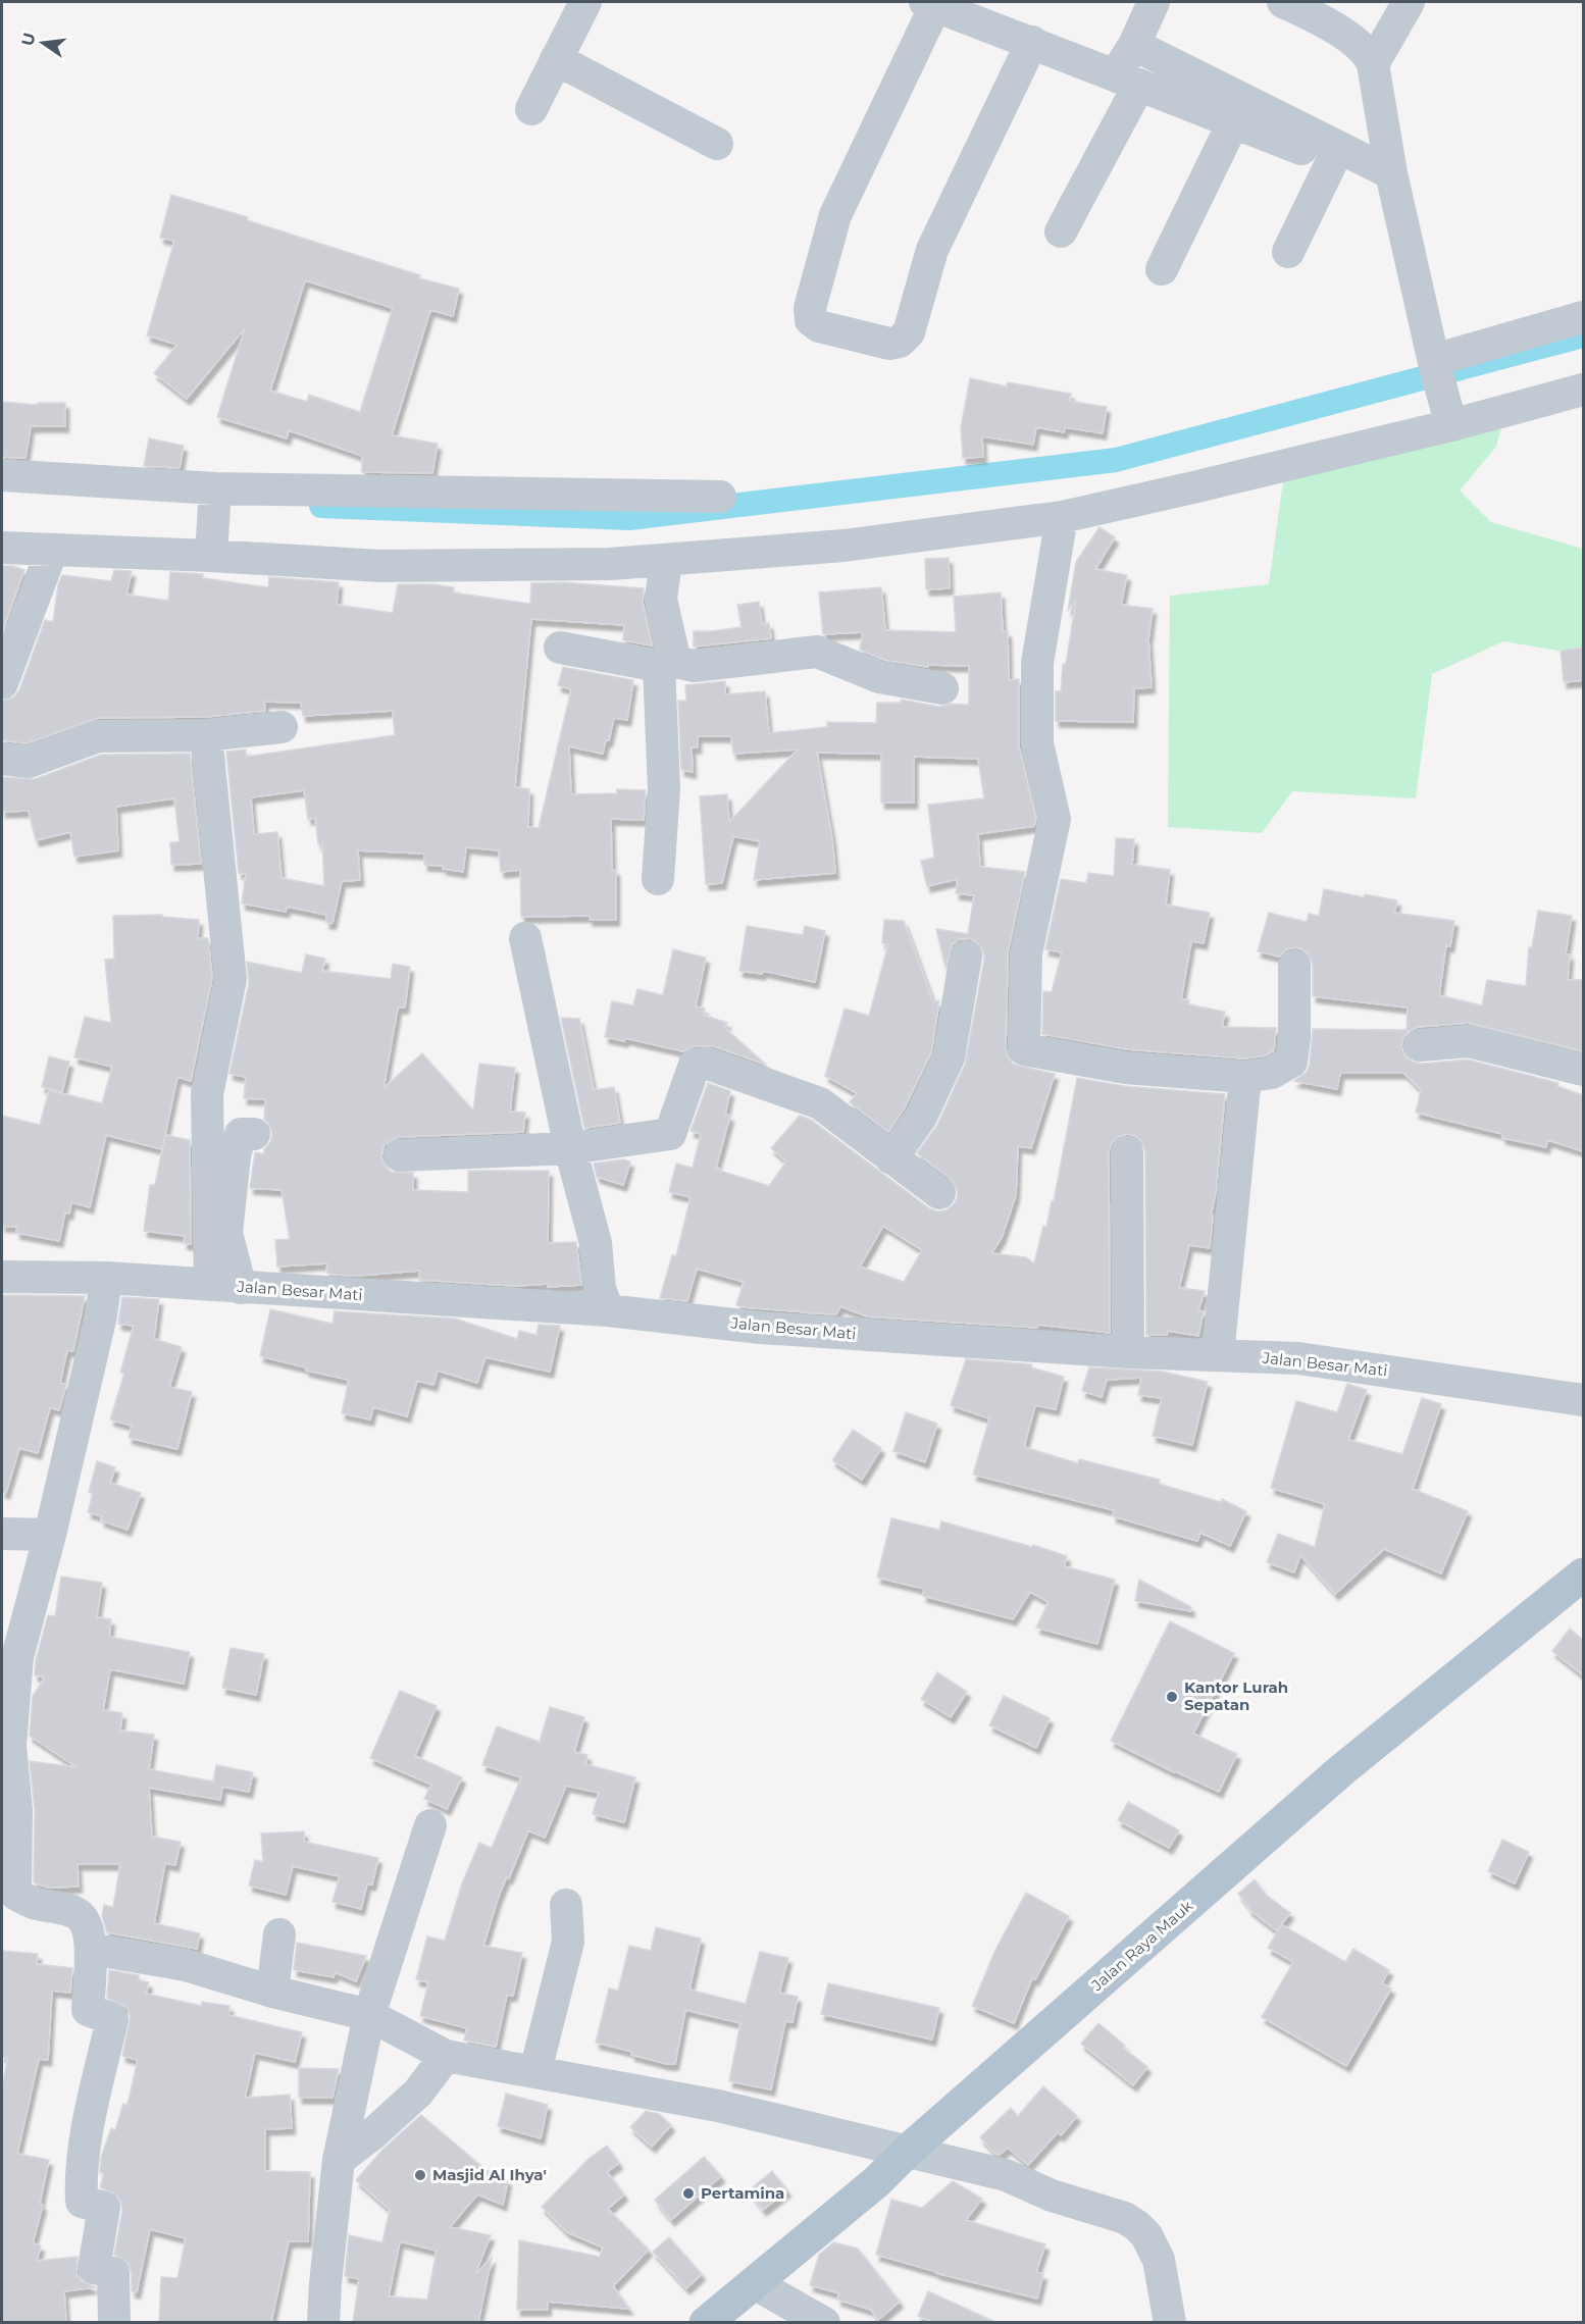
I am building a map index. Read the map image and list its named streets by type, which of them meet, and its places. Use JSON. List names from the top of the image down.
{
  "streets": {
    "main road": ["Jalan Raya Mauk"],
    "street": ["Jalan Besar Mati"]
  },
  "places": ["Kantor Lurah Sepatan", "Masjid Al Ihya'", "Pertamina"],
  "north": "left"
}
